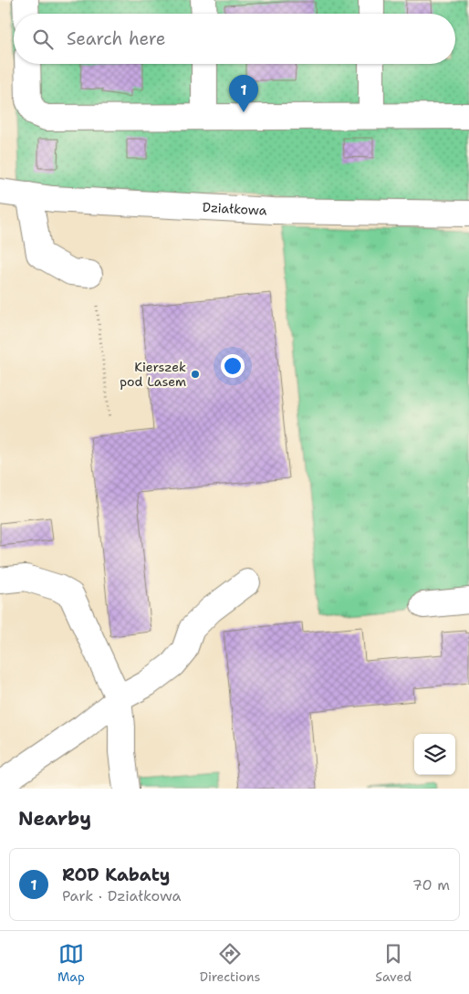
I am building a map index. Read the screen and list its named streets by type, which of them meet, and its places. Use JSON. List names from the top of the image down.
{
  "streets": {
    "street": ["Działkowa"]
  },
  "places": ["Kierszek pod Lasem"],
  "page": {
    "search": "Search here",
    "pins": "1",
    "heading": "Nearby",
    "list": [
      {
        "mark": "1",
        "name": "ROD Kabaty",
        "note": "Park · Działkowa",
        "value": "70 m"
      }
    ],
    "nav": ["Map", "Directions", "Saved"]
  }
}
